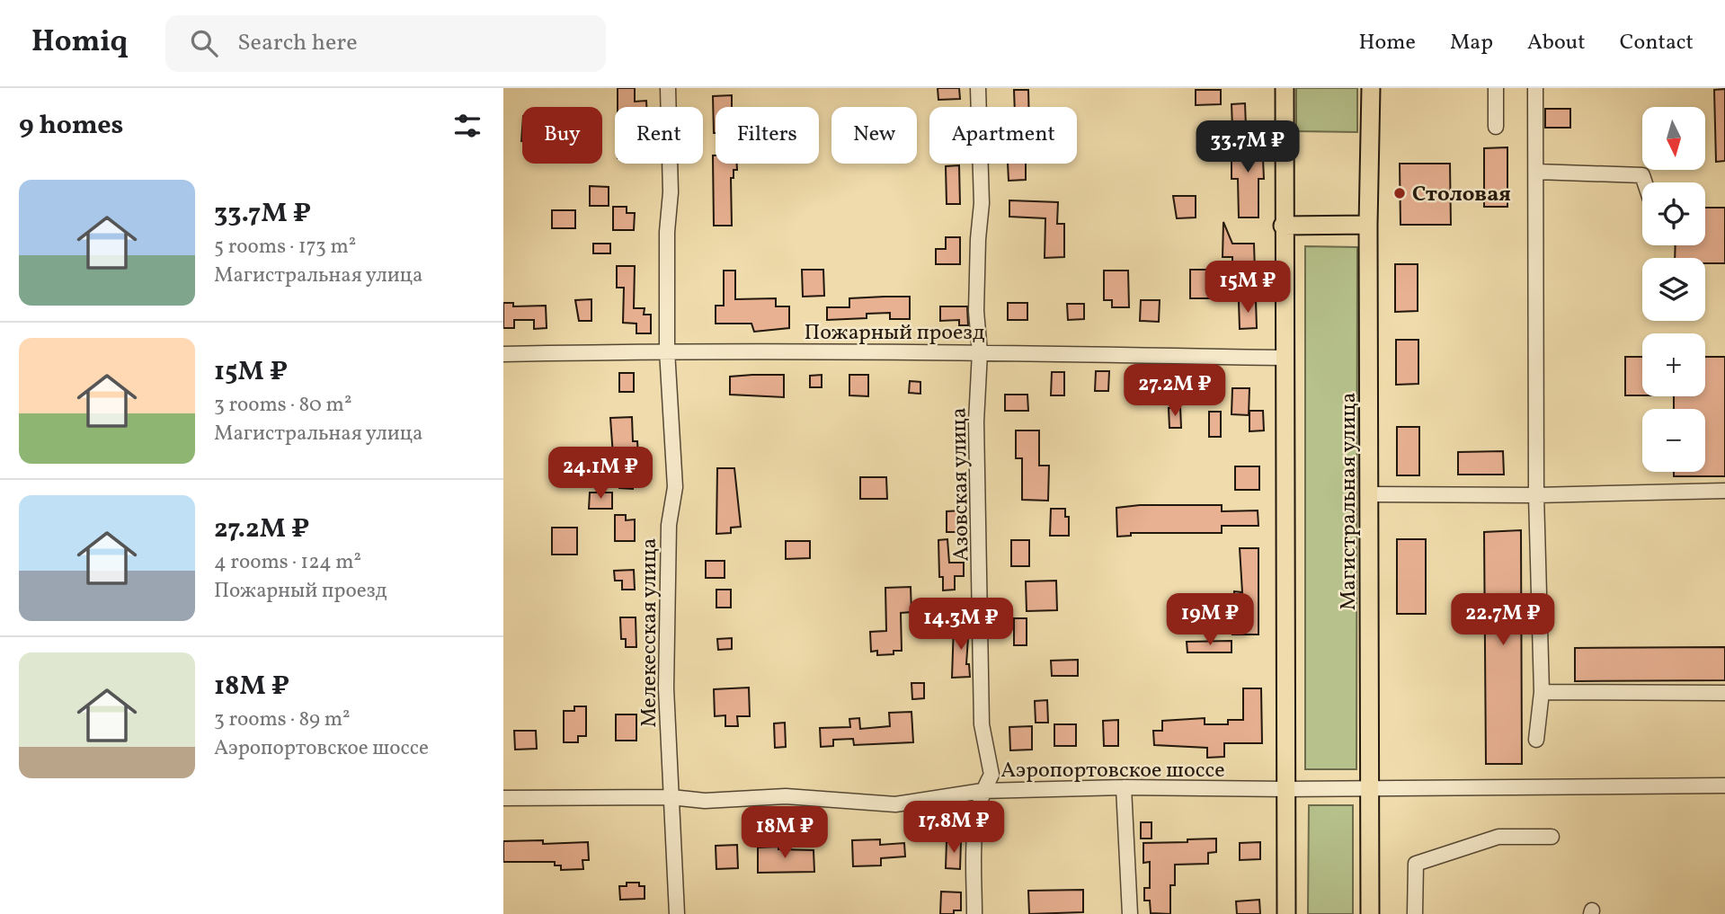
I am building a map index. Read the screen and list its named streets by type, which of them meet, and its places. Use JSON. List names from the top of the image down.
{
  "streets": {
    "main road": ["Магистральная улица"],
    "street": [
      "Пожарный проезд",
      "Азовская улица",
      "Мелекесская улица",
      "Аэропортовское шоссе"
    ]
  },
  "crossings": [
    ["Пожарный проезд", "Азовская улица"],
    ["Пожарный проезд", "Мелекесская улица"],
    ["Азовская улица", "Аэропортовское шоссе"],
    ["Магистральная улица", "Аэропортовское шоссе"],
    ["Мелекесская улица", "Аэропортовское шоссе"]
  ],
  "places": ["Столовая"],
  "north": "bottom",
  "page": {
    "header": "Homiq",
    "search": "Search here",
    "nav": [
      "Home",
      "Map",
      "About",
      "Contact"
    ],
    "heading": "9 homes",
    "map_buttons": ["+", "−"],
    "chip": [
      "Buy",
      "Rent",
      "Filters",
      "New",
      "Apartment"
    ],
    "price": [
      "33.7M ₽",
      "15M ₽",
      "27.2M ₽",
      "24.1M ₽",
      "19M ₽",
      "22.7M ₽",
      "14.3M ₽",
      "17.8M ₽",
      "18M ₽"
    ],
    "list": [
      {
        "name": "33.7M ₽",
        "note": "5 rooms · 173 m² · Магистральная улица"
      },
      {
        "name": "15M ₽",
        "note": "3 rooms · 80 m² · Магистральная улица"
      },
      {
        "name": "27.2M ₽",
        "note": "4 rooms · 124 m² · Пожарный проезд"
      },
      {
        "name": "18M ₽",
        "note": "3 rooms · 89 m² · Аэропортовское шоссе"
      }
    ]
  }
}
